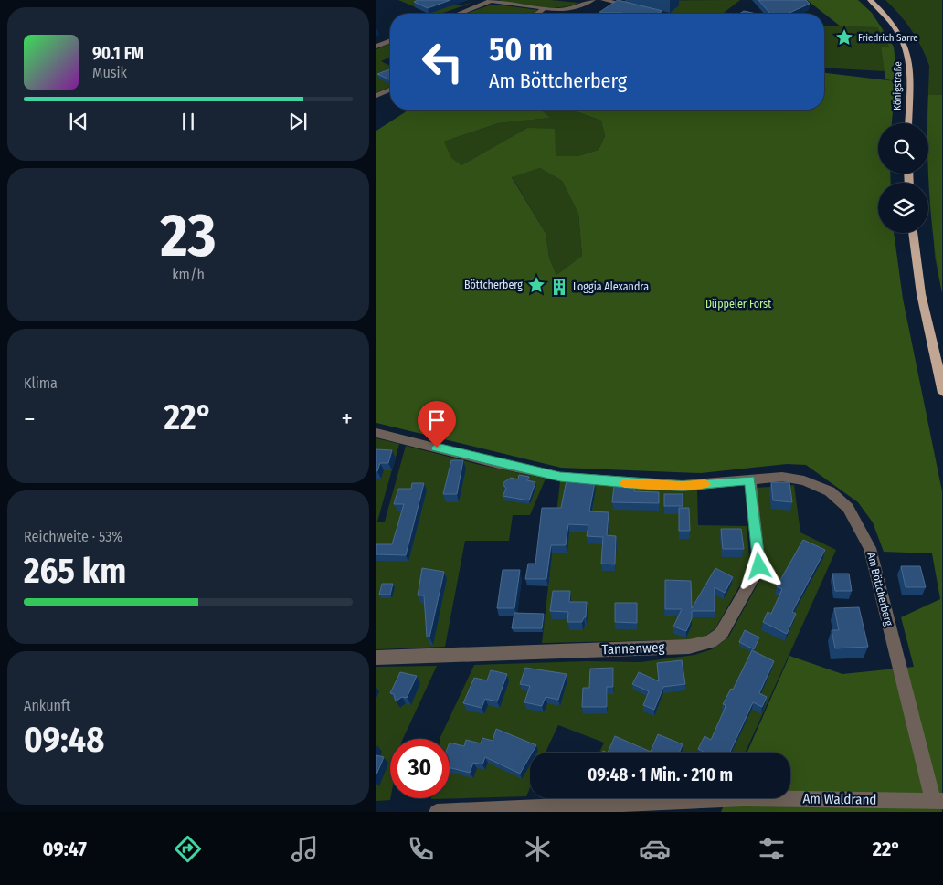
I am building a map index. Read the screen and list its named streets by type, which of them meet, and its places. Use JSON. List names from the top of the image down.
{
  "streets": {
    "main road": ["Königstraße"],
    "street": ["Am Böttcherberg", "Tannenweg", "Am Waldrand"]
  },
  "crossings": [
    ["Am Böttcherberg", "Tannenweg"],
    ["Am Böttcherberg", "Am Waldrand"]
  ],
  "parks": ["Düppeler Forst"],
  "places": {
    "place": ["Friedrich Sarre", "Böttcherberg"],
    "building": ["Loggia Alexandra"]
  },
  "page": {
    "turn": ["50 m", "Am Böttcherberg"],
    "song": ["90.1 FM", "Musik"],
    "tile": [
      ["23", "km/h"],
      "Klima",
      ["Reichweite · 53%", "265 km"],
      ["Ankunft", "09:48"]
    ],
    "heat": ["−", "22°", "+"],
    "limit": "30",
    "trip": "09:48 · 1 Min. · 210 m",
    "tabs": ["09:47", "22°"]
  }
}
